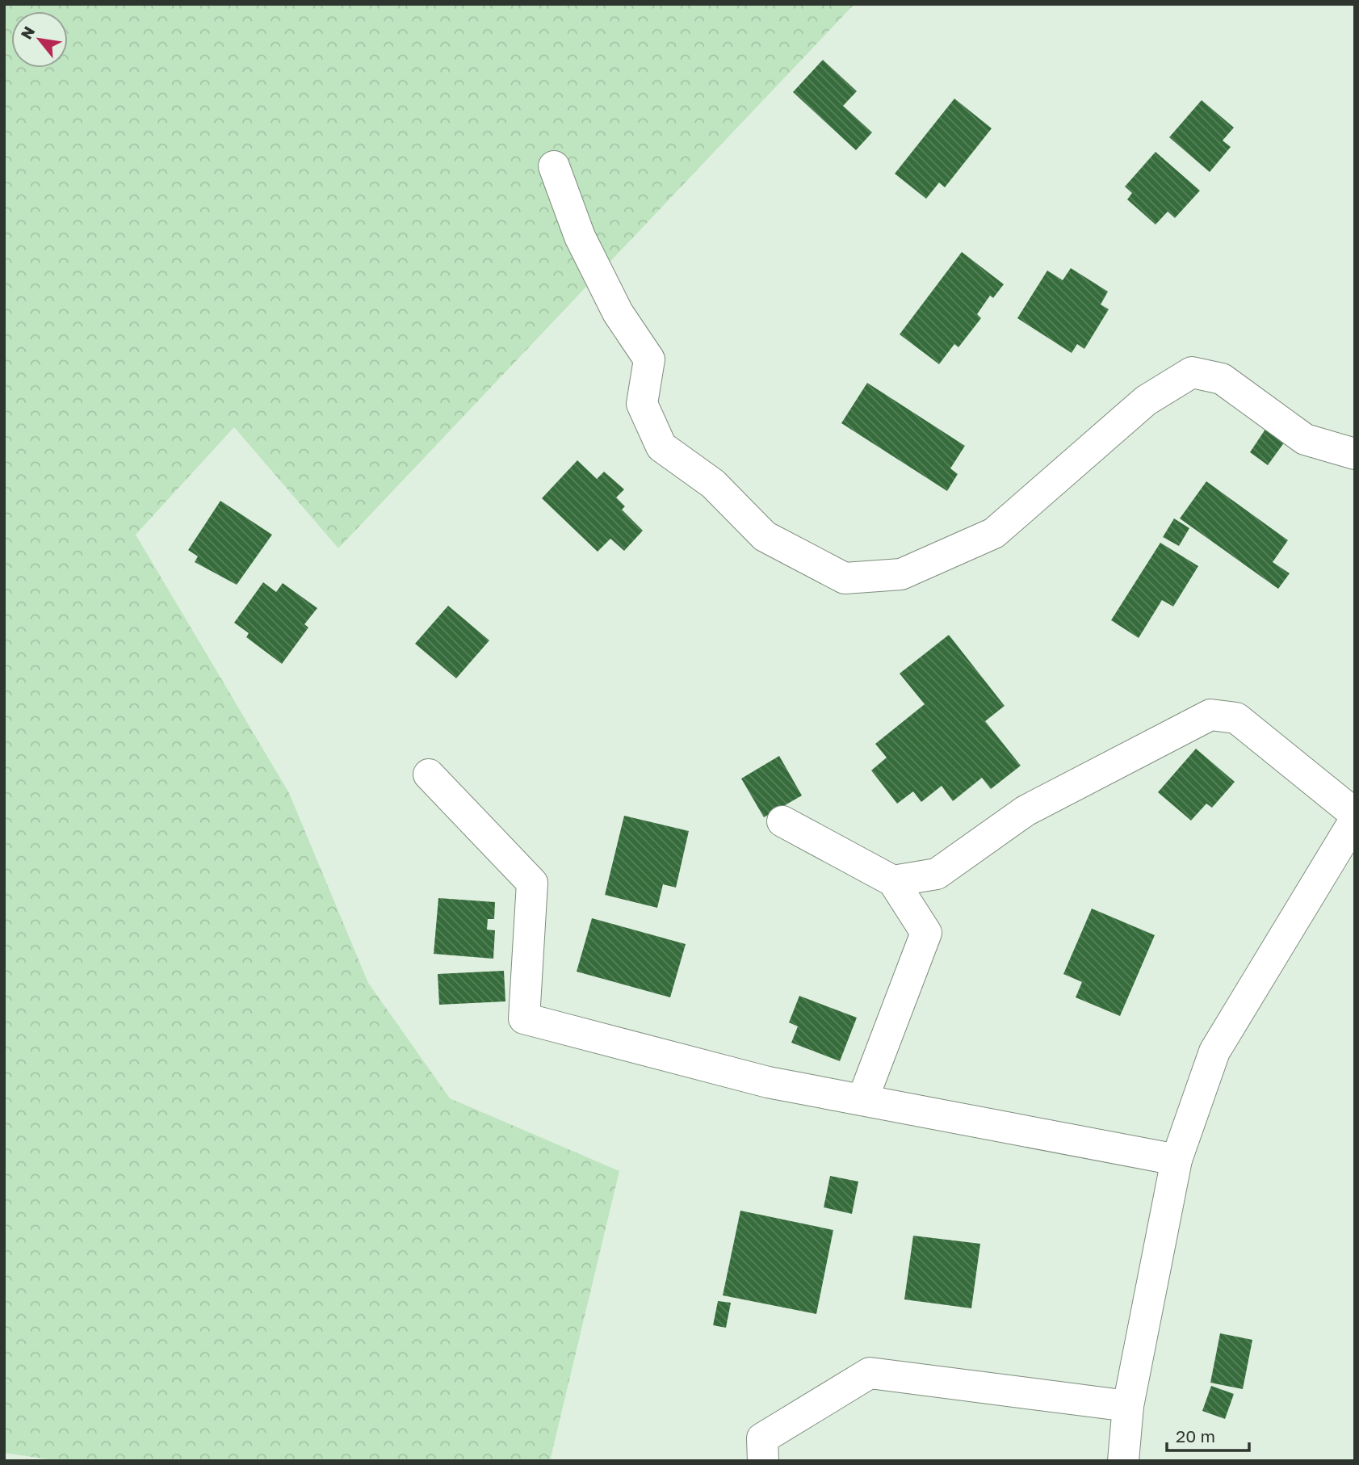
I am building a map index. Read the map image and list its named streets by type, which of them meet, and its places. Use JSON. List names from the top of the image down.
{
  "scale_bar": "20 m",
  "north": "top left"
}
